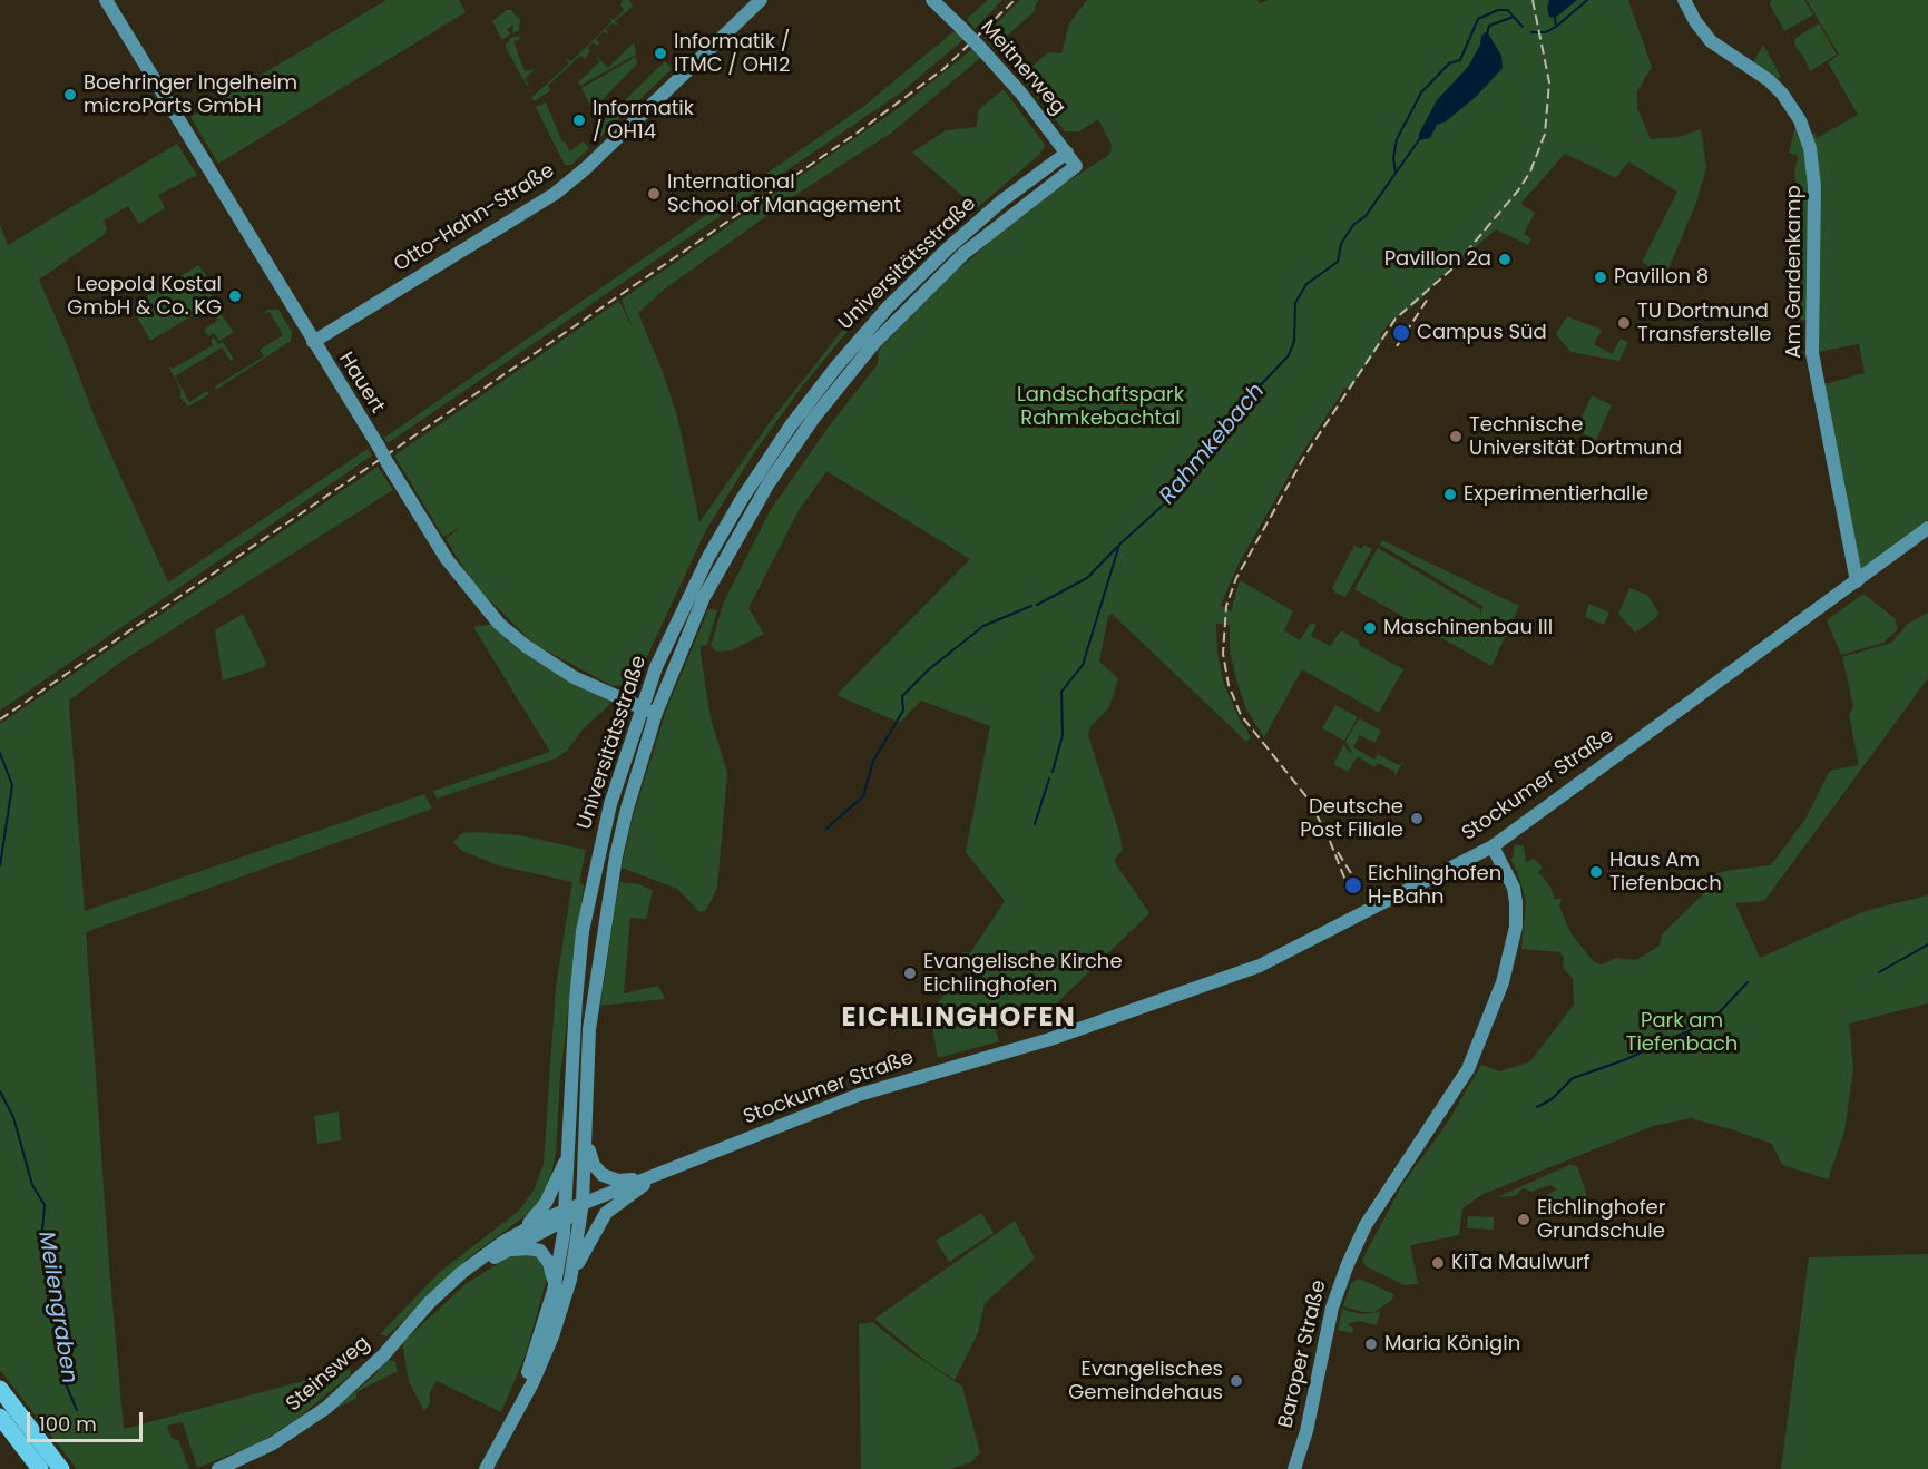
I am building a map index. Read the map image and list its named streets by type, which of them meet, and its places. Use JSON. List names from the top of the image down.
{
  "streets": {
    "main road": [
      "Meitnerweg",
      "Otto-Hahn-Straße",
      "Universitätsstraße",
      "Am Gardenkamp",
      "Hauert",
      "Stockumer Straße",
      "Baroper Straße",
      "Steinsweg"
    ]
  },
  "crossings": [
    ["Meitnerweg", "Universitätsstraße"],
    ["Otto-Hahn-Straße", "Hauert"],
    ["Universitätsstraße", "Hauert"],
    ["Universitätsstraße", "Stockumer Straße"],
    ["Universitätsstraße", "Steinsweg"],
    ["Am Gardenkamp", "Stockumer Straße"],
    ["Stockumer Straße", "Baroper Straße"],
    ["Stockumer Straße", "Steinsweg"]
  ],
  "districts": ["EICHLINGHOFEN"],
  "water": ["Rahmkebach", "Meilengraben"],
  "parks": ["Landschaftspark Rahmkebachtal", "Park am Tiefenbach"],
  "places": [
    "Informatik / ITMC / OH12",
    "Boehringer Ingelheim microParts GmbH",
    "Informatik / OH14",
    "International School of Management",
    "Pavillon 2a",
    "Pavillon 8",
    "Leopold Kostal GmbH & Co. KG",
    "TU Dortmund Transferstelle",
    "Campus Süd",
    "Technische Universität Dortmund",
    "Experimentierhalle",
    "Maschinenbau III",
    "Deutsche Post Filiale",
    "Haus Am Tiefenbach",
    "Eichlinghofen H-Bahn",
    "Evangelische Kirche Eichlinghofen",
    "Eichlinghofer Grundschule",
    "KiTa Maulwurf",
    "Maria Königin",
    "Evangelisches Gemeindehaus"
  ],
  "scale_bar": "100 m"
}
